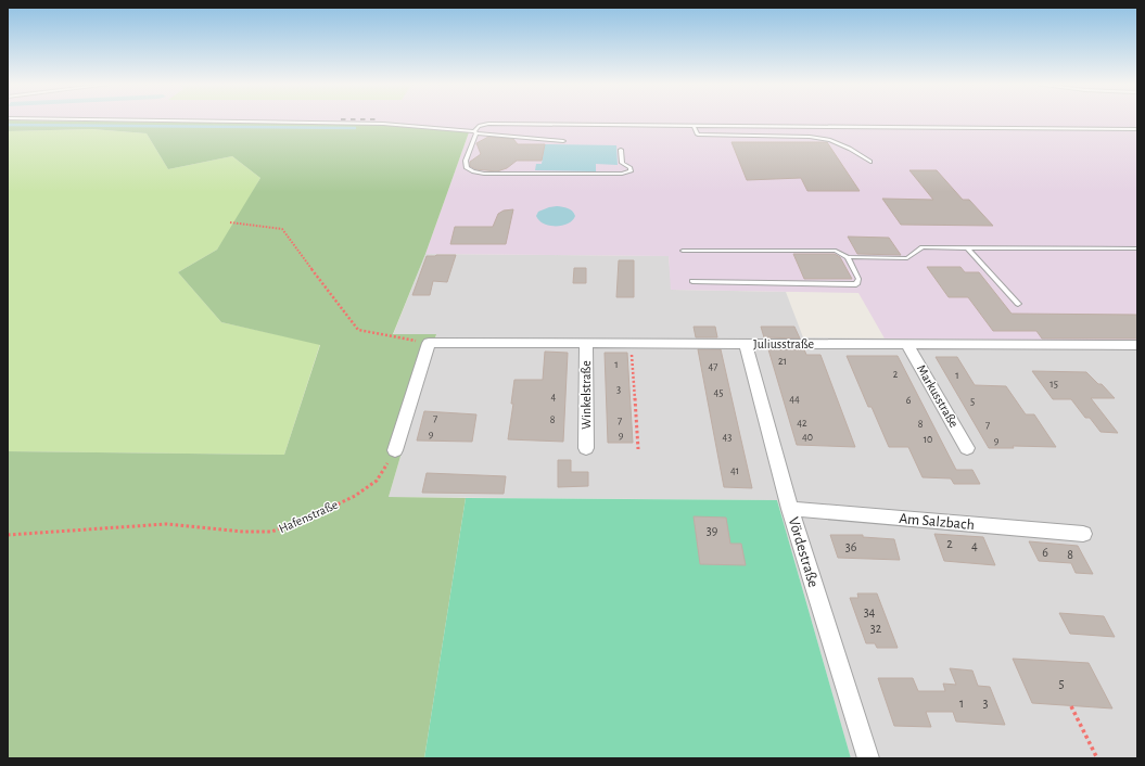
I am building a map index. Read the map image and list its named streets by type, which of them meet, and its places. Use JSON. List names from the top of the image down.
{
  "streets": {
    "street": [
      "Juliusstraße",
      "Winkelstraße",
      "Markusstraße",
      "Am Salzbach",
      "Vördestraße"
    ],
    "path": ["Hafenstraße"]
  },
  "crossings": [
    ["Juliusstraße", "Winkelstraße"],
    ["Juliusstraße", "Markusstraße"],
    ["Juliusstraße", "Vördestraße"],
    ["Am Salzbach", "Vördestraße"]
  ],
  "house_numbers": [
    "21",
    "1",
    "47",
    "2",
    "1",
    "15",
    "3",
    "45",
    "4",
    "44",
    "6",
    "5",
    "7",
    "8",
    "7",
    "42",
    "8",
    "7",
    "9",
    "9",
    "43",
    "40",
    "10",
    "9",
    "41",
    "39",
    "2",
    "4",
    "36",
    "6",
    "8",
    "34",
    "32",
    "5",
    "1",
    "3"
  ]
}
